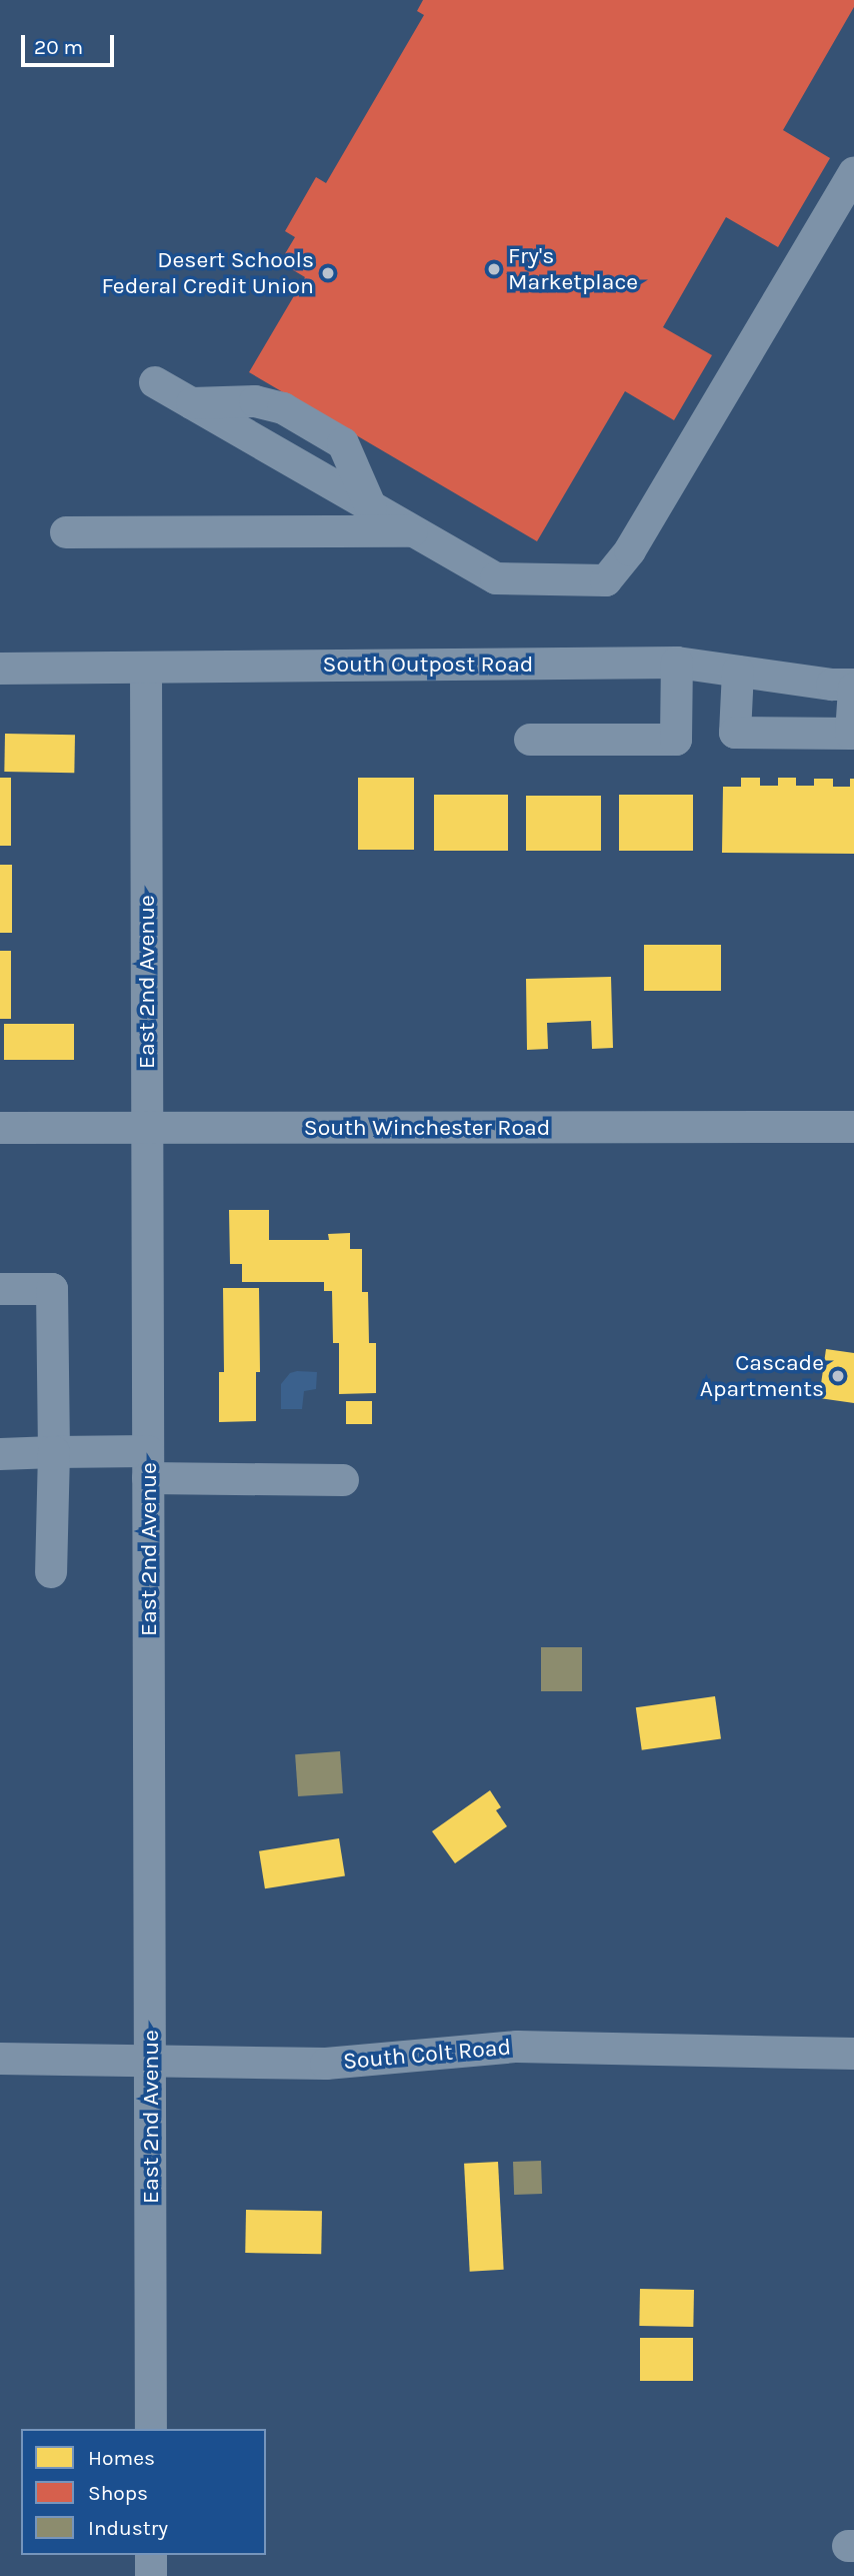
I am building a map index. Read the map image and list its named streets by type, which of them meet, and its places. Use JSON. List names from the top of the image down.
{
  "streets": {
    "street": [
      "South Outpost Road",
      "East 2nd Avenue",
      "South Winchester Road",
      "South Colt Road"
    ]
  },
  "crossings": [
    ["South Outpost Road", "East 2nd Avenue"],
    ["East 2nd Avenue", "South Winchester Road"],
    ["East 2nd Avenue", "South Colt Road"]
  ],
  "places": ["Fry's Marketplace", "Desert Schools Federal Credit Union", "Cascade Apartments"],
  "legend": ["Homes", "Shops", "Industry"],
  "scale_bar": "20 m"
}
